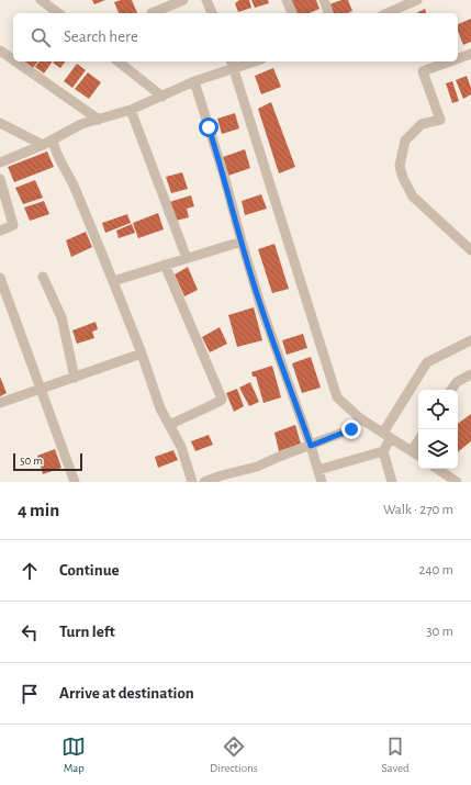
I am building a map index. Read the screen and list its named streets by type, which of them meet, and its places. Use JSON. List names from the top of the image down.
{
  "scale_bar": "50 m",
  "page": {
    "search": "Search here",
    "scale": "50 m",
    "heading": ["4 min", "Walk · 270 m"],
    "list": [
      ["Continue", "240 m"],
      ["Turn left", "30 m"],
      "Arrive at destination"
    ],
    "nav": ["Map", "Directions", "Saved"]
  }
}
